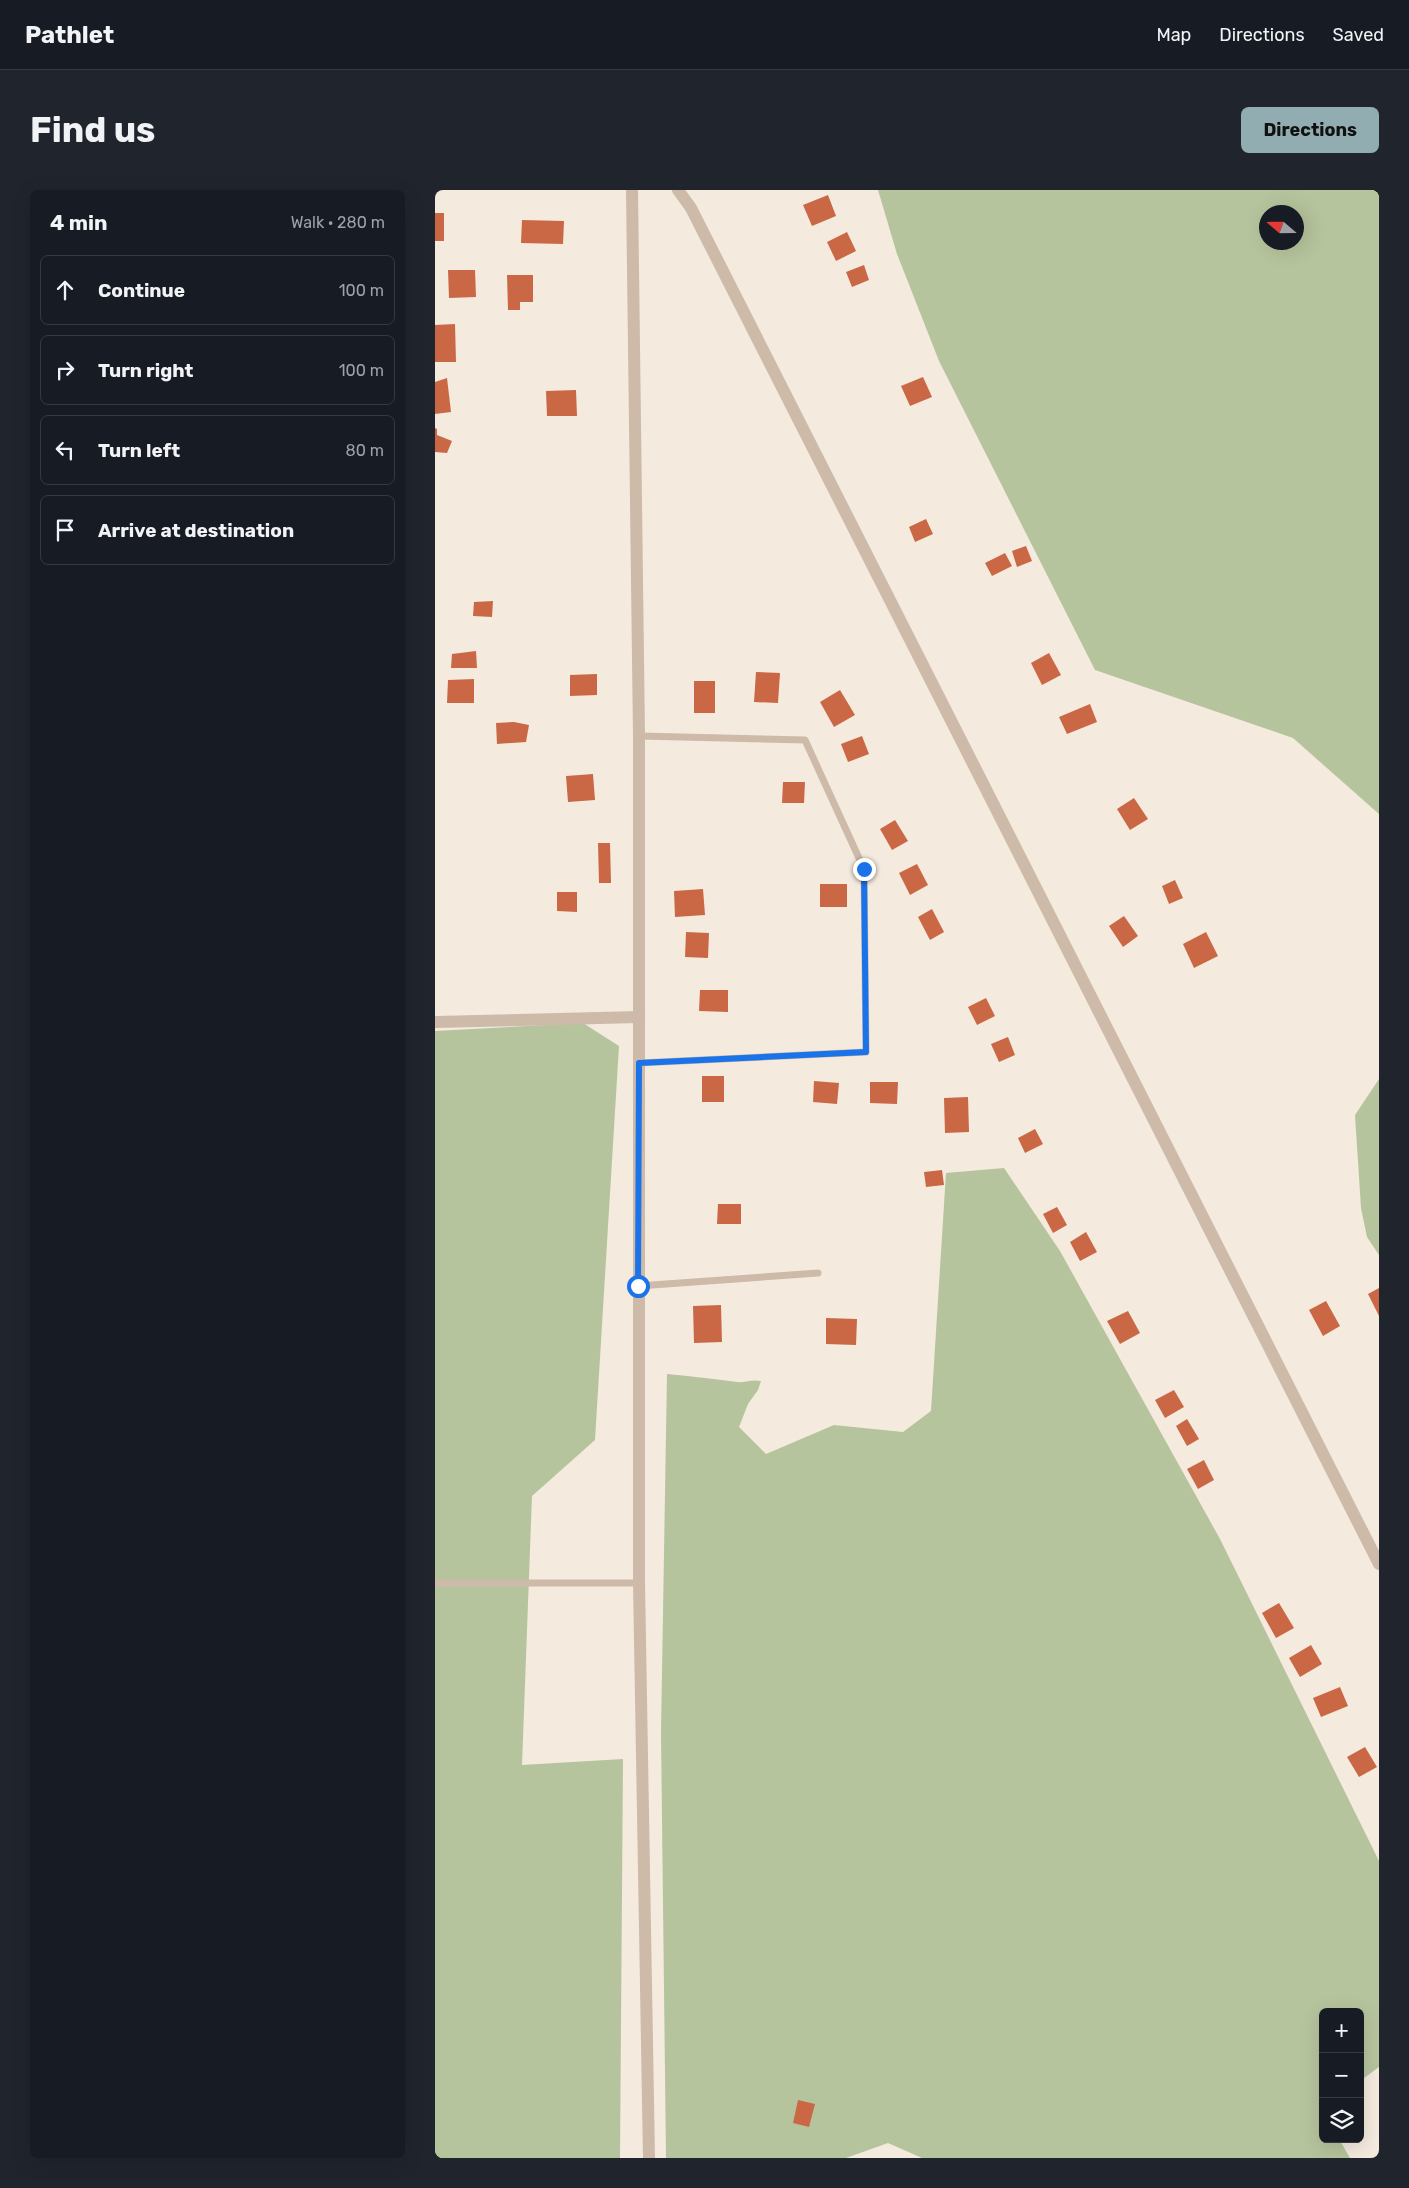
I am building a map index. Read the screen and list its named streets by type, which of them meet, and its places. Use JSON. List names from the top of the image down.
{
  "north": "left",
  "page": {
    "header": "Pathlet",
    "nav": ["Map", "Directions", "Saved"],
    "buttons": "Directions",
    "title": "Find us",
    "heading": ["4 min", "Walk · 280 m"],
    "list": [
      ["Continue", "100 m"],
      ["Turn right", "100 m"],
      ["Turn left", "80 m"],
      "Arrive at destination"
    ],
    "map_buttons": ["+", "−"]
  }
}
